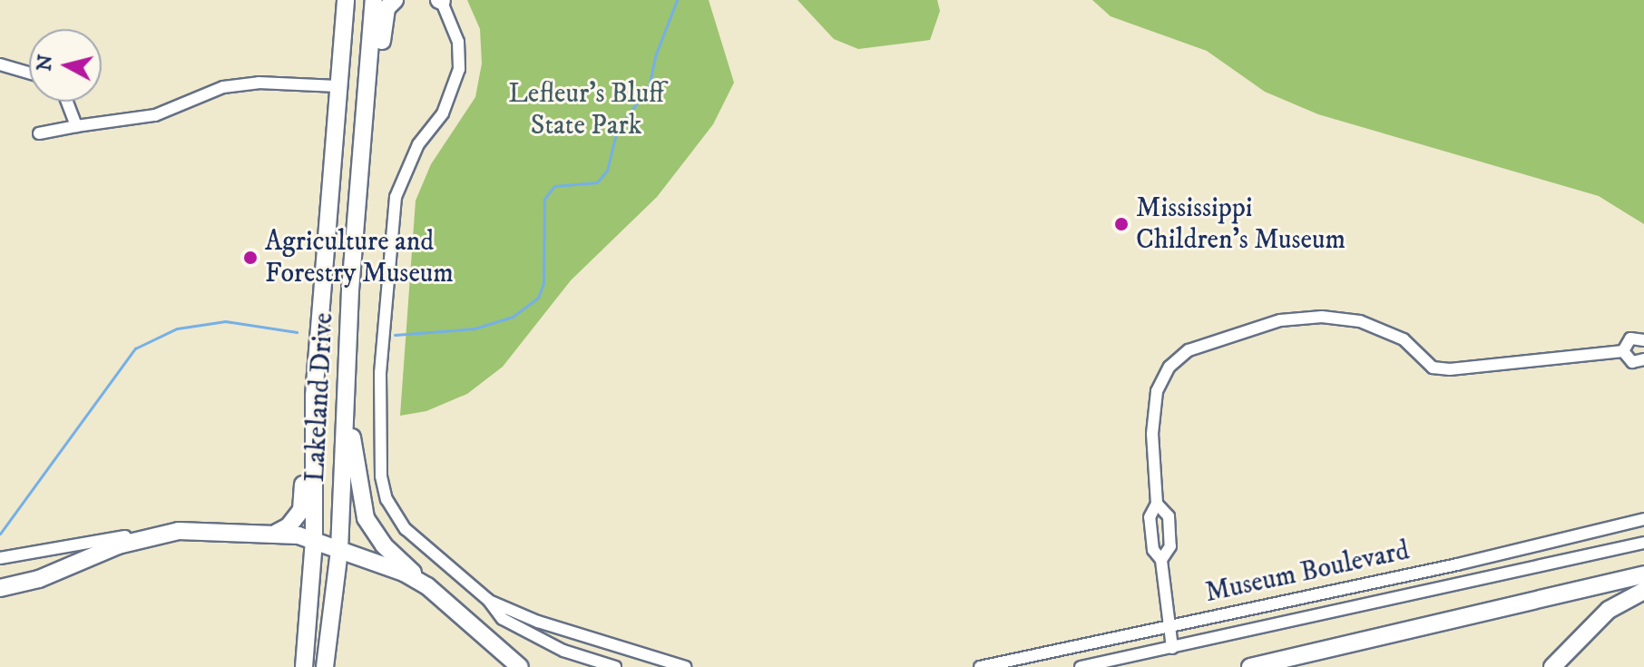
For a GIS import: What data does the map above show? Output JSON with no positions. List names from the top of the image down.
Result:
{
  "streets": {
    "highway": ["Lakeland Drive"],
    "street": ["Museum Boulevard"]
  },
  "parks": ["Lefleur's Bluff State Park"],
  "places": ["Mississippi Children's Museum", "Agriculture and Forestry Museum"],
  "north": "left"
}
